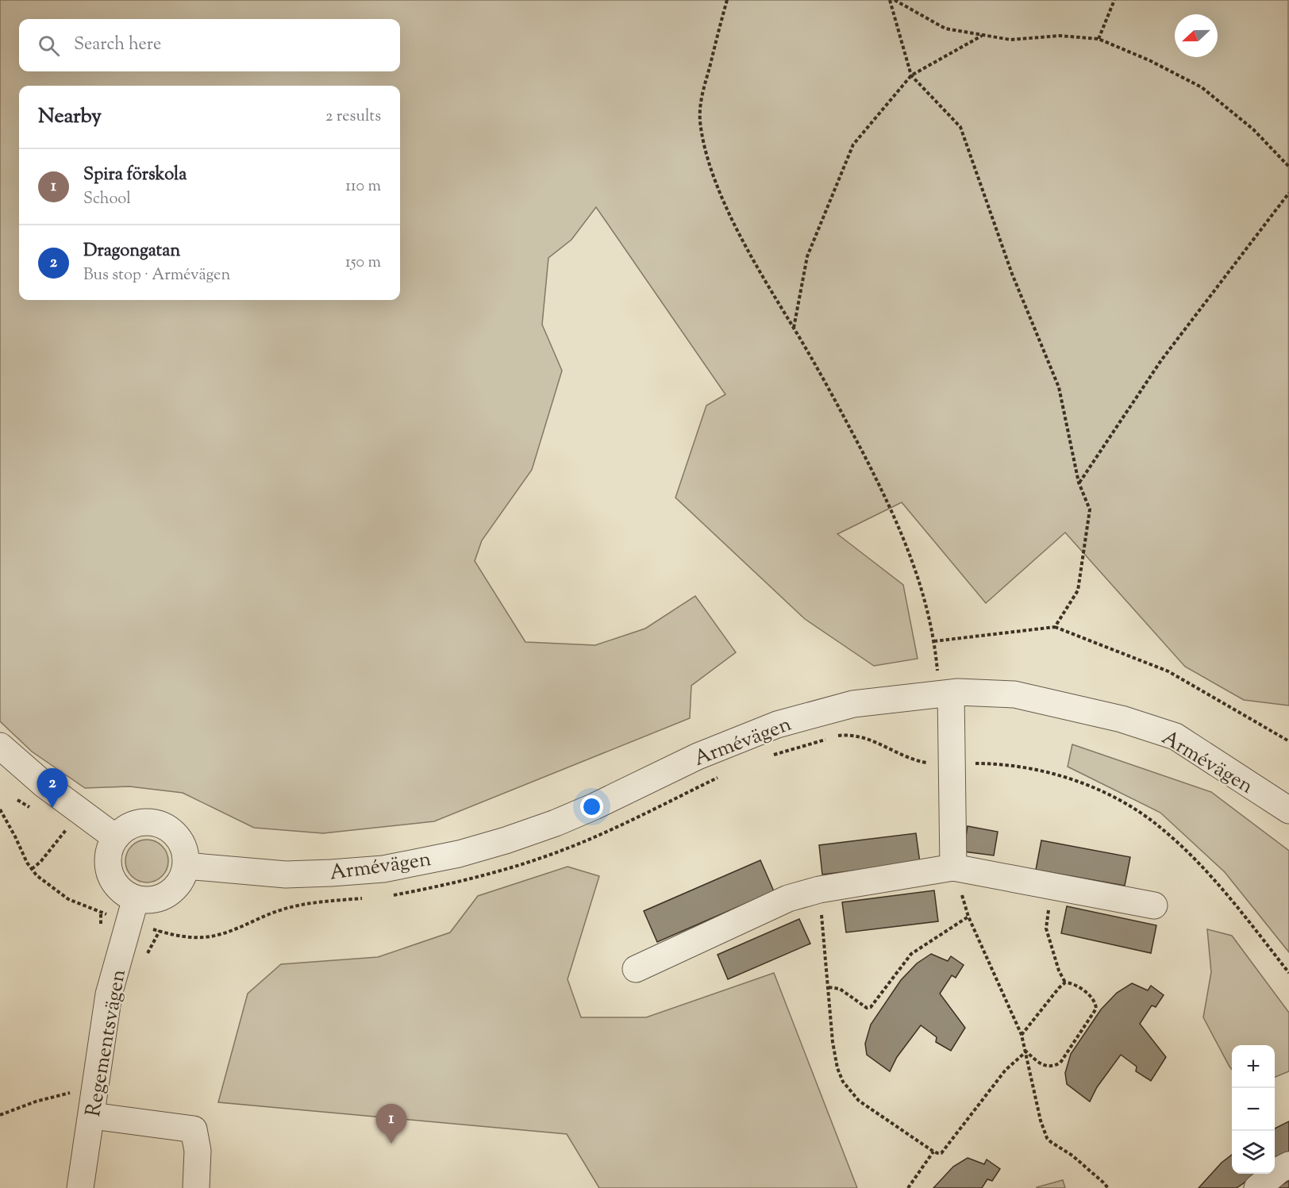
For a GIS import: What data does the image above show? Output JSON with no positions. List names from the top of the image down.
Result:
{
  "streets": {
    "street": ["Armévägen", "Regementsvägen"]
  },
  "crossings": [
    ["Armévägen", "Regementsvägen"]
  ],
  "north": "left",
  "page": {
    "search": "Search here",
    "heading": ["Nearby", "2 results"],
    "list": [
      {
        "mark": "1",
        "name": "Spira förskola",
        "note": "School",
        "value": "110 m"
      },
      {
        "mark": "2",
        "name": "Dragongatan",
        "note": "Bus stop · Armévägen",
        "value": "150 m"
      }
    ],
    "pins": ["2", "1"],
    "map_buttons": ["+", "−"]
  }
}
